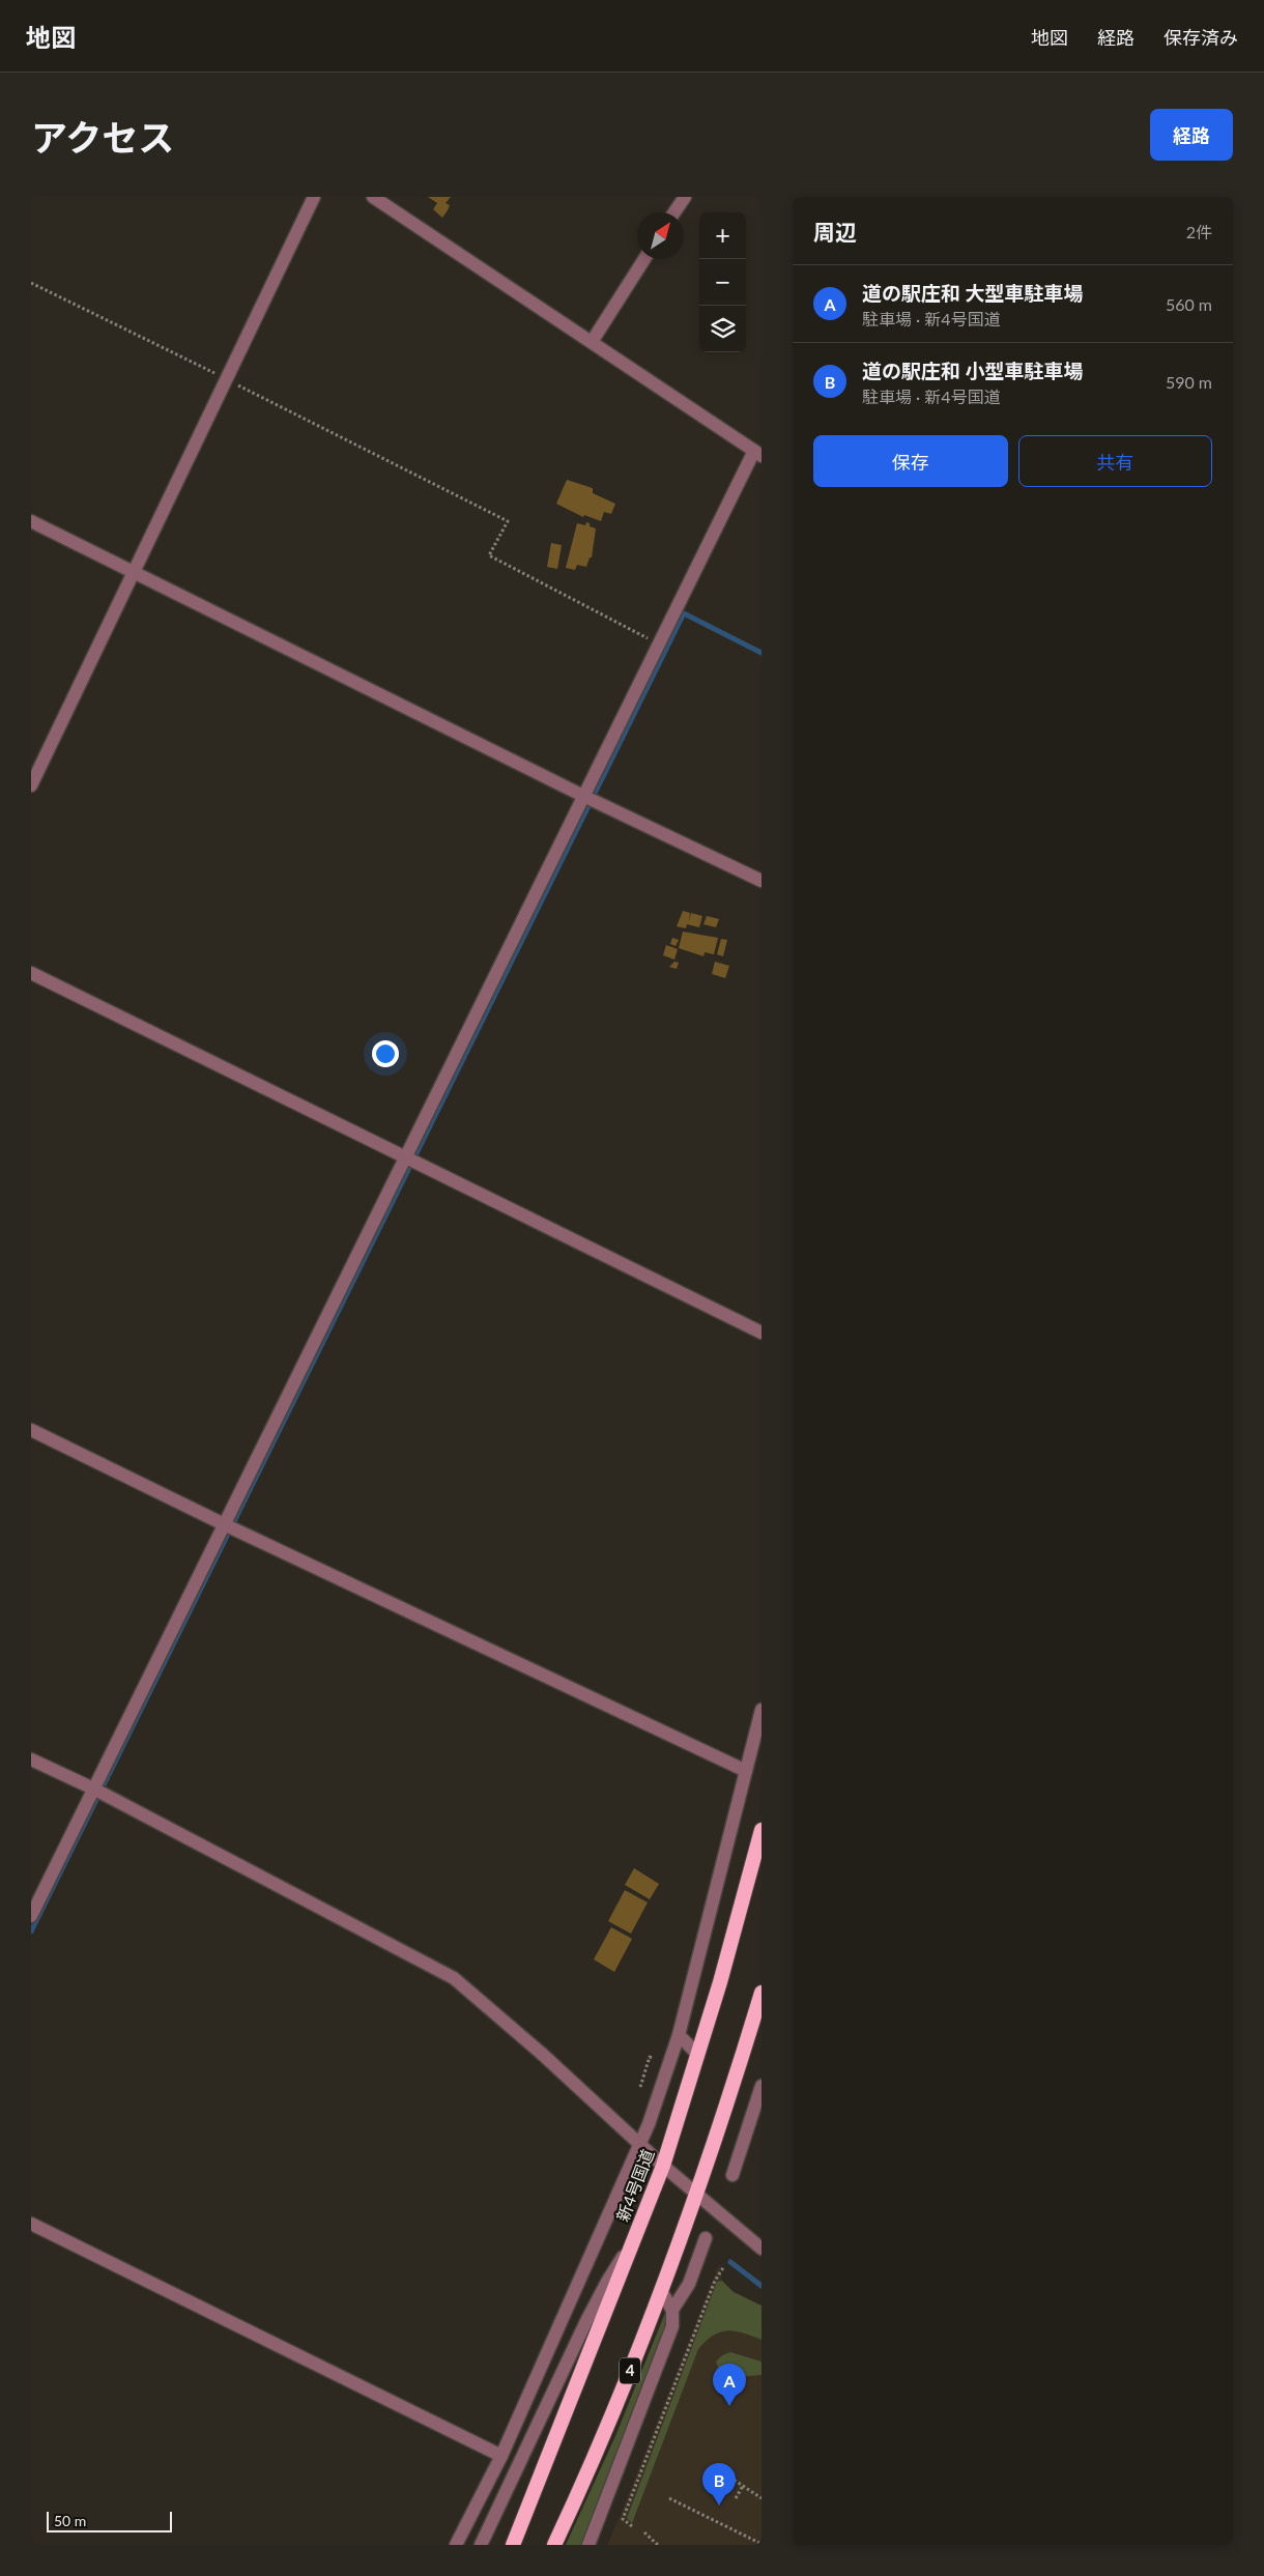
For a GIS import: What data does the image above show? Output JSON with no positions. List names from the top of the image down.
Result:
{
  "streets": {
    "highway": ["新4号国道", "4"]
  },
  "scale_bar": "50 m",
  "north": "top right",
  "page": {
    "header": "地図",
    "nav": ["地図", "経路", "保存済み"],
    "title": "アクセス",
    "buttons": [
      "経路",
      ["保存", "共有"]
    ],
    "heading": ["周辺", "2件"],
    "map_buttons": ["+", "−"],
    "list": [
      {
        "mark": "A",
        "name": "道の駅庄和 大型車駐車場",
        "note": "駐車場 · 新4号国道",
        "value": "560 m"
      },
      {
        "mark": "B",
        "name": "道の駅庄和 小型車駐車場",
        "note": "駐車場 · 新4号国道",
        "value": "590 m"
      }
    ],
    "pins": ["A", "B"],
    "scale": "50 m"
  }
}
